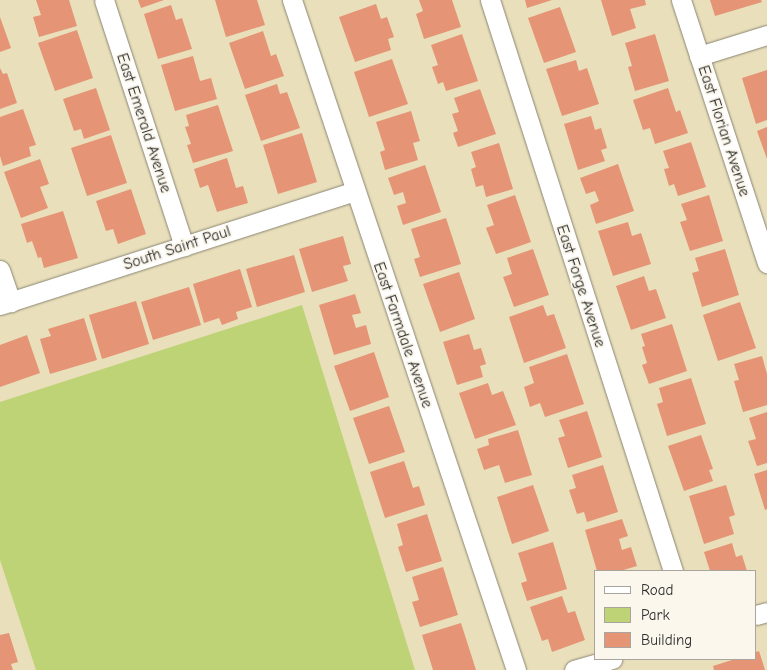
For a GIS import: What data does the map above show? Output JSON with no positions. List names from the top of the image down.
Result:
{
  "streets": {
    "street": [
      "East Emerald Avenue",
      "East Florian Avenue",
      "South Saint Paul",
      "East Forge Avenue",
      "East Farmdale Avenue"
    ]
  },
  "crossings": [
    ["East Emerald Avenue", "South Saint Paul"],
    ["South Saint Paul", "East Farmdale Avenue"]
  ],
  "legend": ["Road", "Park", "Building"]
}
